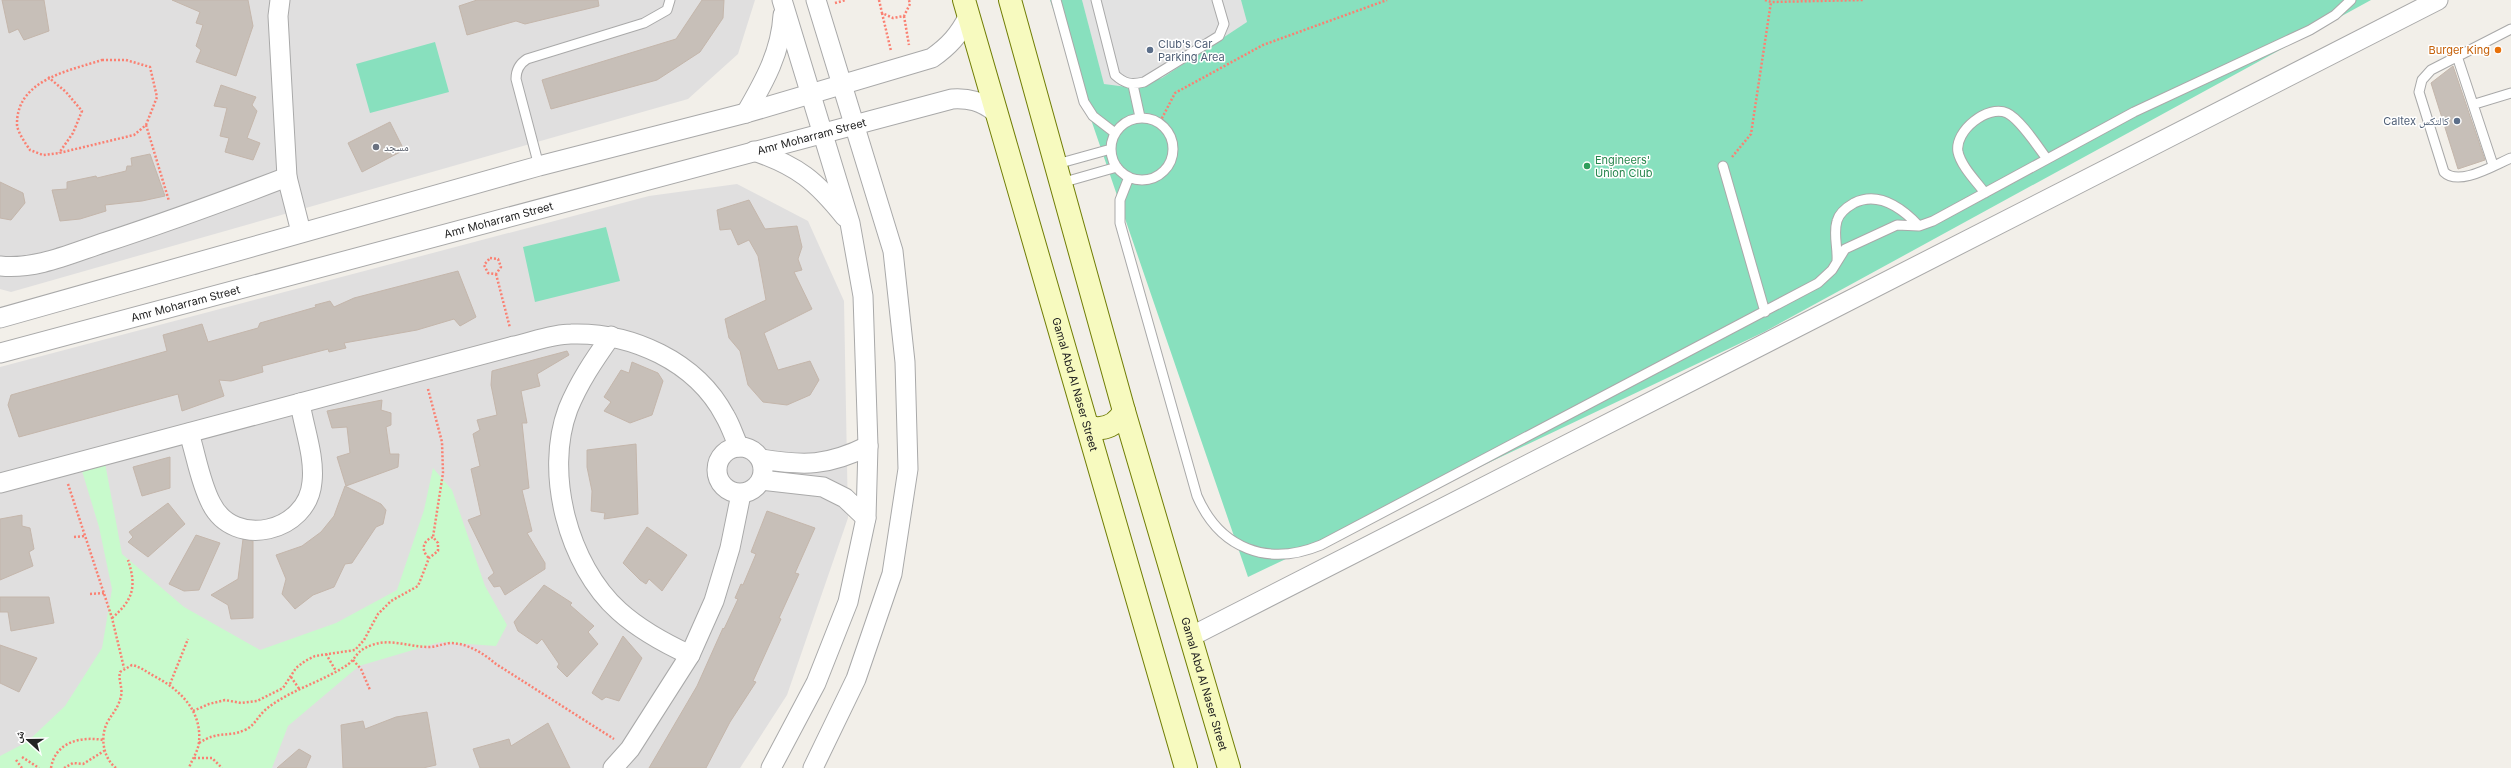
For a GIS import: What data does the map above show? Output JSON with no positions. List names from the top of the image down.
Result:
{
  "streets": {
    "main road": ["Gamal Abd Al Naser Street"],
    "street": ["Amr Moharram Street"]
  },
  "crossings": [
    ["Amr Moharram Street", "Gamal Abd Al Naser Street"]
  ],
  "places": [
    "Club's Car Parking Area",
    "Burger King",
    "Caltex كالتكس",
    "مسجد",
    "Engineers' Union Club"
  ],
  "north": "left"
}
